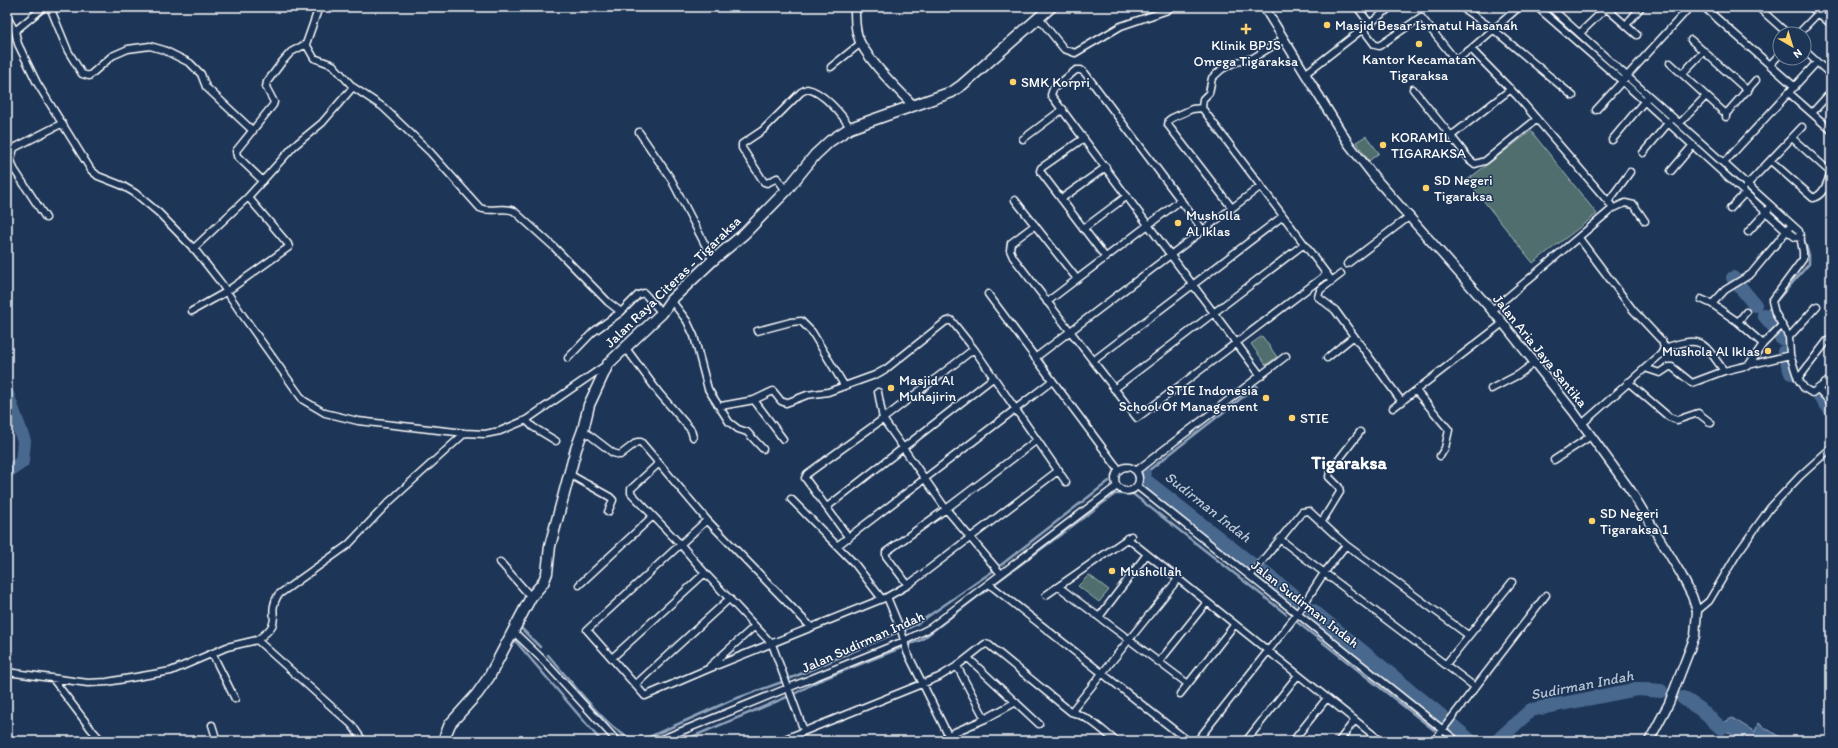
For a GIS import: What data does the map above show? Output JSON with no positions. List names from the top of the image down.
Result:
{
  "streets": {
    "main road": ["Jalan Raya Citeras - Tigaraksa"],
    "street": ["Jalan Aria Jaya Santika", "Jalan Sudirman Indah"]
  },
  "districts": ["Tigaraksa"],
  "water": ["Sudirman Indah"],
  "places": {
    "other": [
      "Masjid Besar Ismatul Hasanah",
      "Kantor Kecamatan Tigaraksa",
      "SMK Korpri",
      "KORAMIL TIGARAKSA",
      "SD Negeri Tigaraksa",
      "Musholla Al Iklas",
      "Mushola Al Iklas",
      "Masjid Al Muhajirin",
      "STIE Indonesia School Of Management",
      "STIE",
      "SD Negeri Tigaraksa 1",
      "Mushollah"
    ],
    "health": ["Klinik BPJS Omega Tigaraksa"]
  },
  "north": "bottom right"
}
